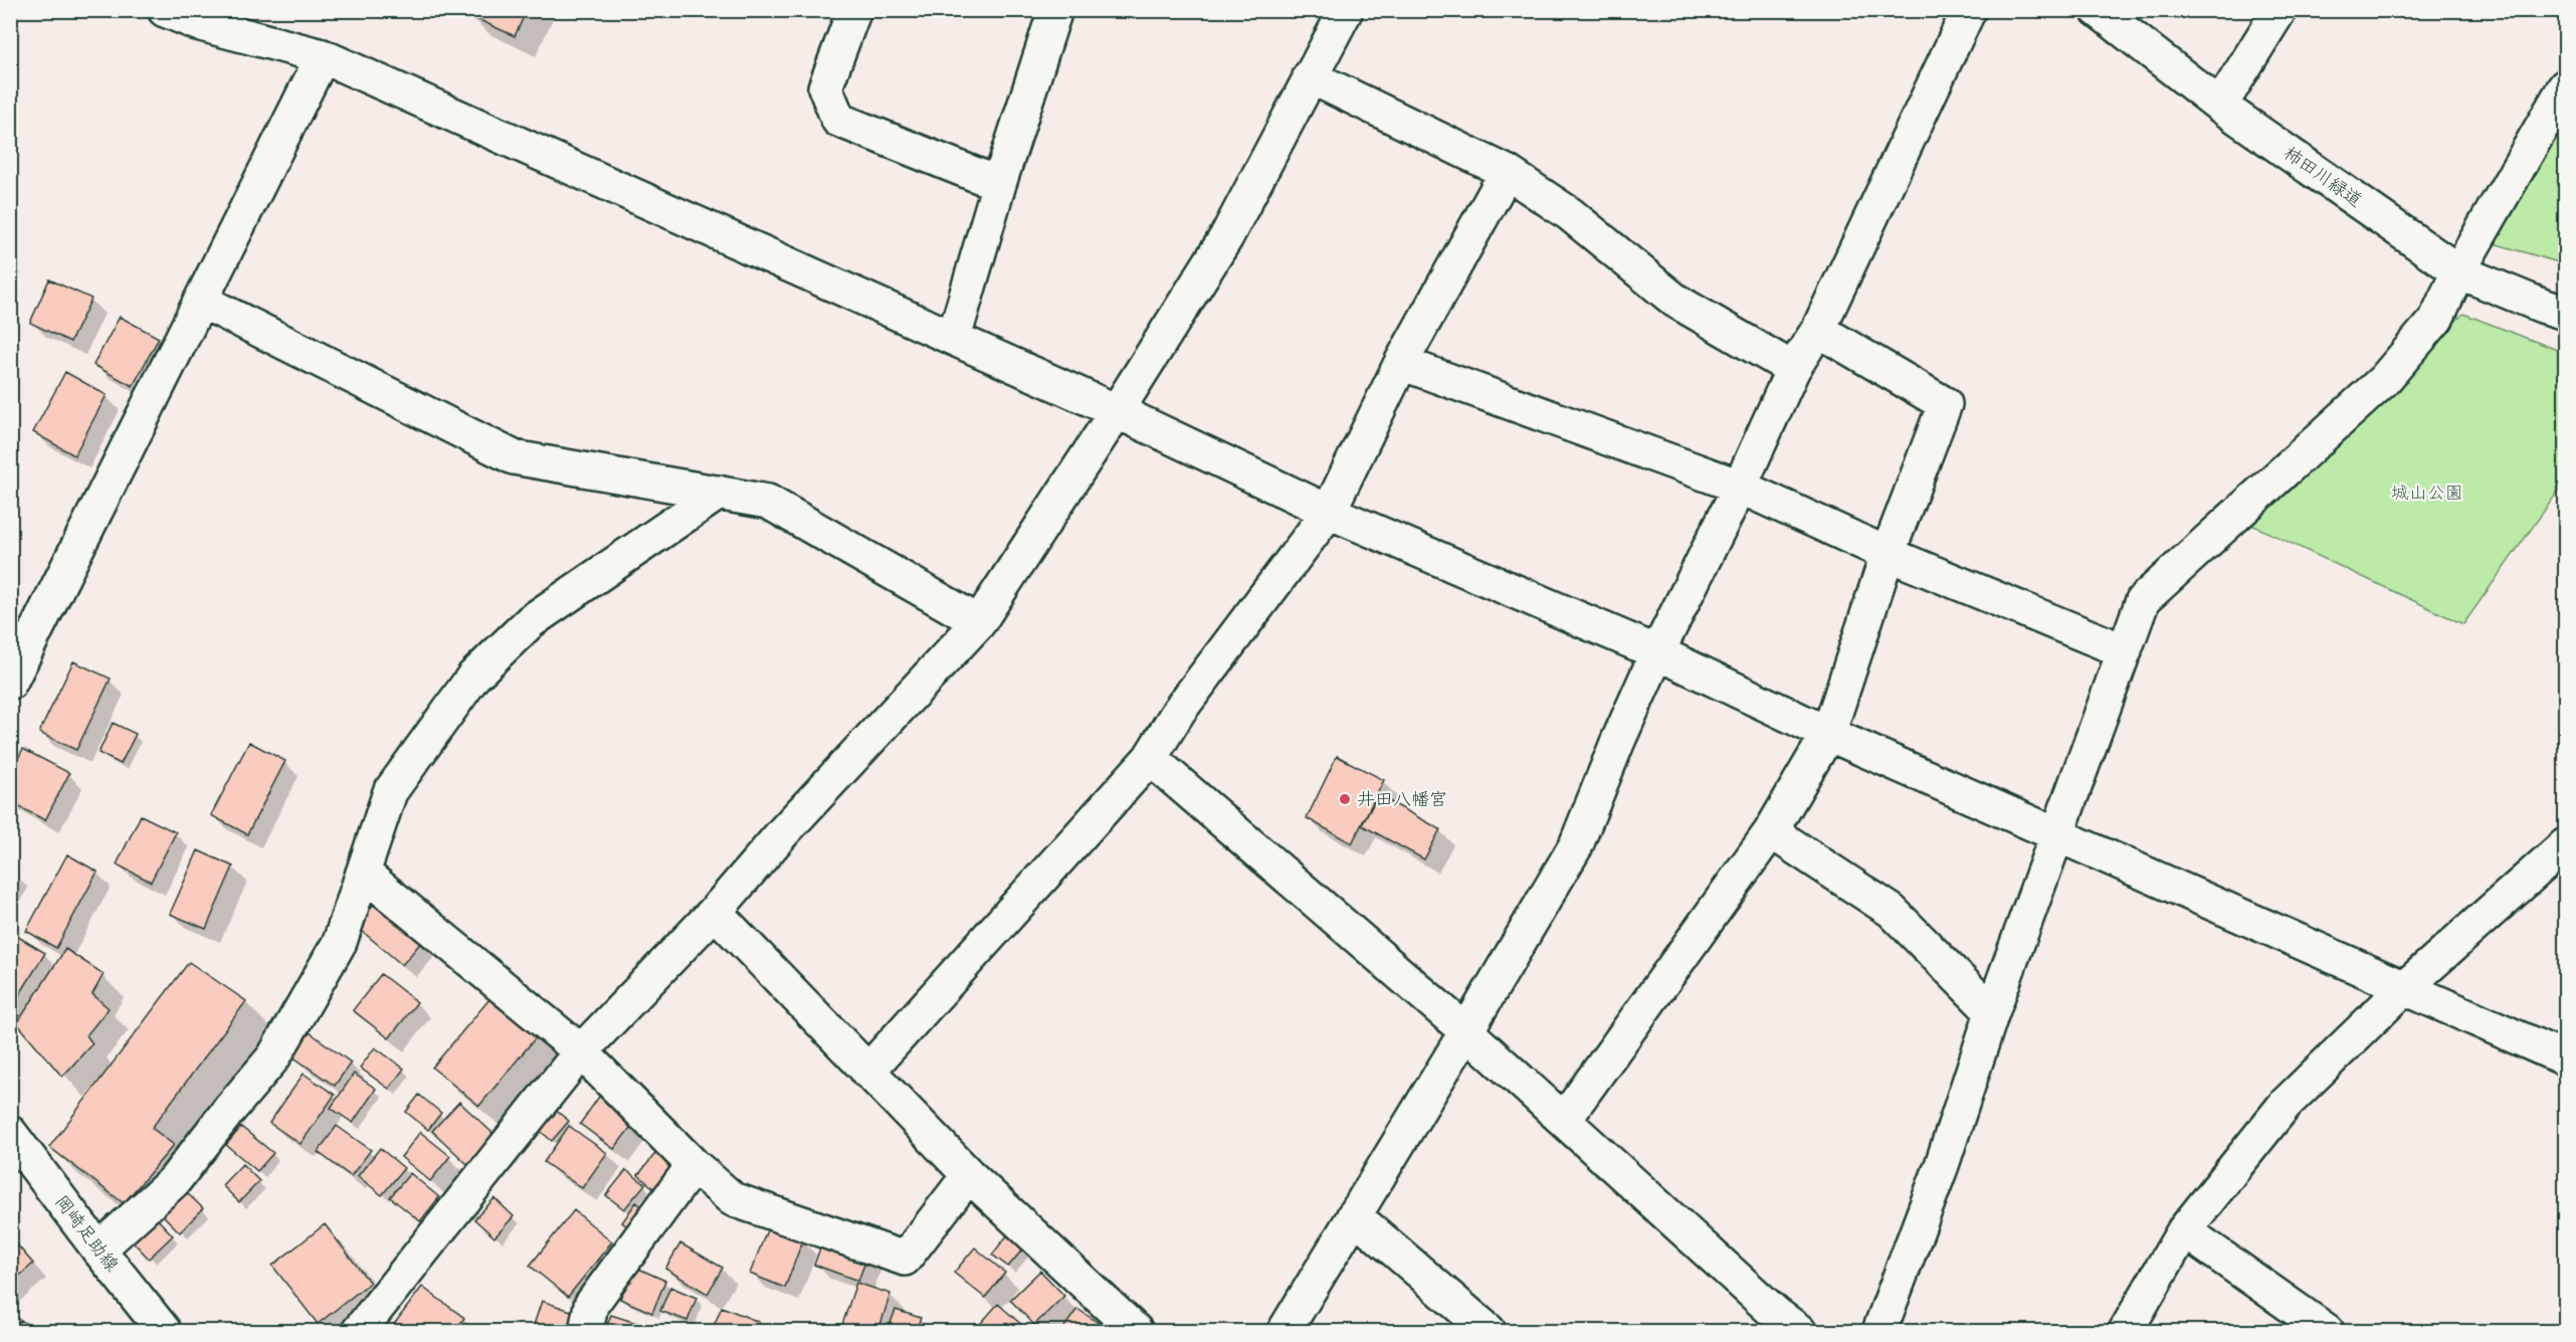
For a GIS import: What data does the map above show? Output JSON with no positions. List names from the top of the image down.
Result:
{
  "streets": {
    "street": ["柿田川緑道", "岡崎足助線"]
  },
  "parks": ["城山公園"],
  "places": ["井田八幡宮"]
}
